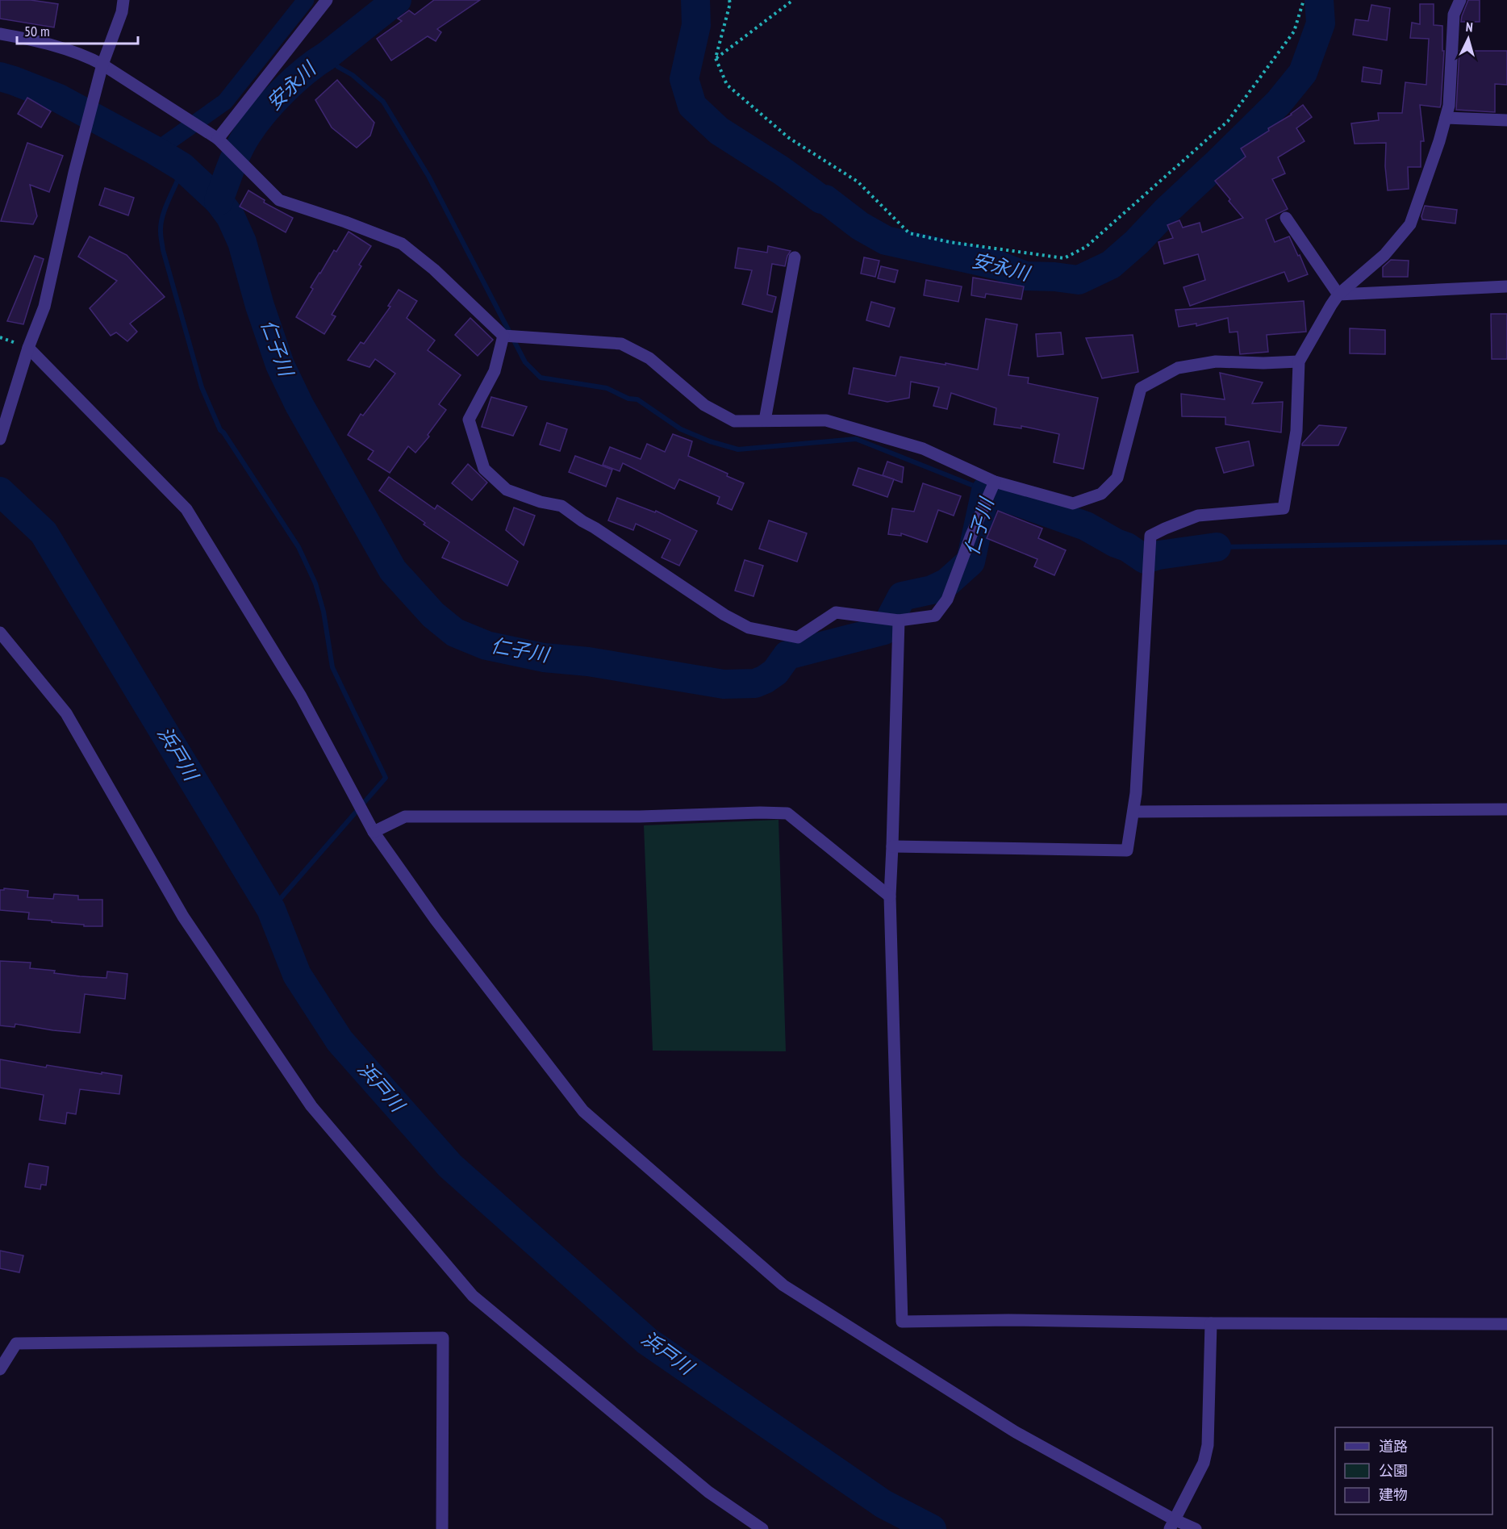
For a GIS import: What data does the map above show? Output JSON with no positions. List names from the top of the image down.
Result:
{
  "water": ["安永川", "仁子川", "浜戸川"],
  "legend": ["道路", "公園", "建物"],
  "scale_bar": "50 m",
  "north": "top"
}
